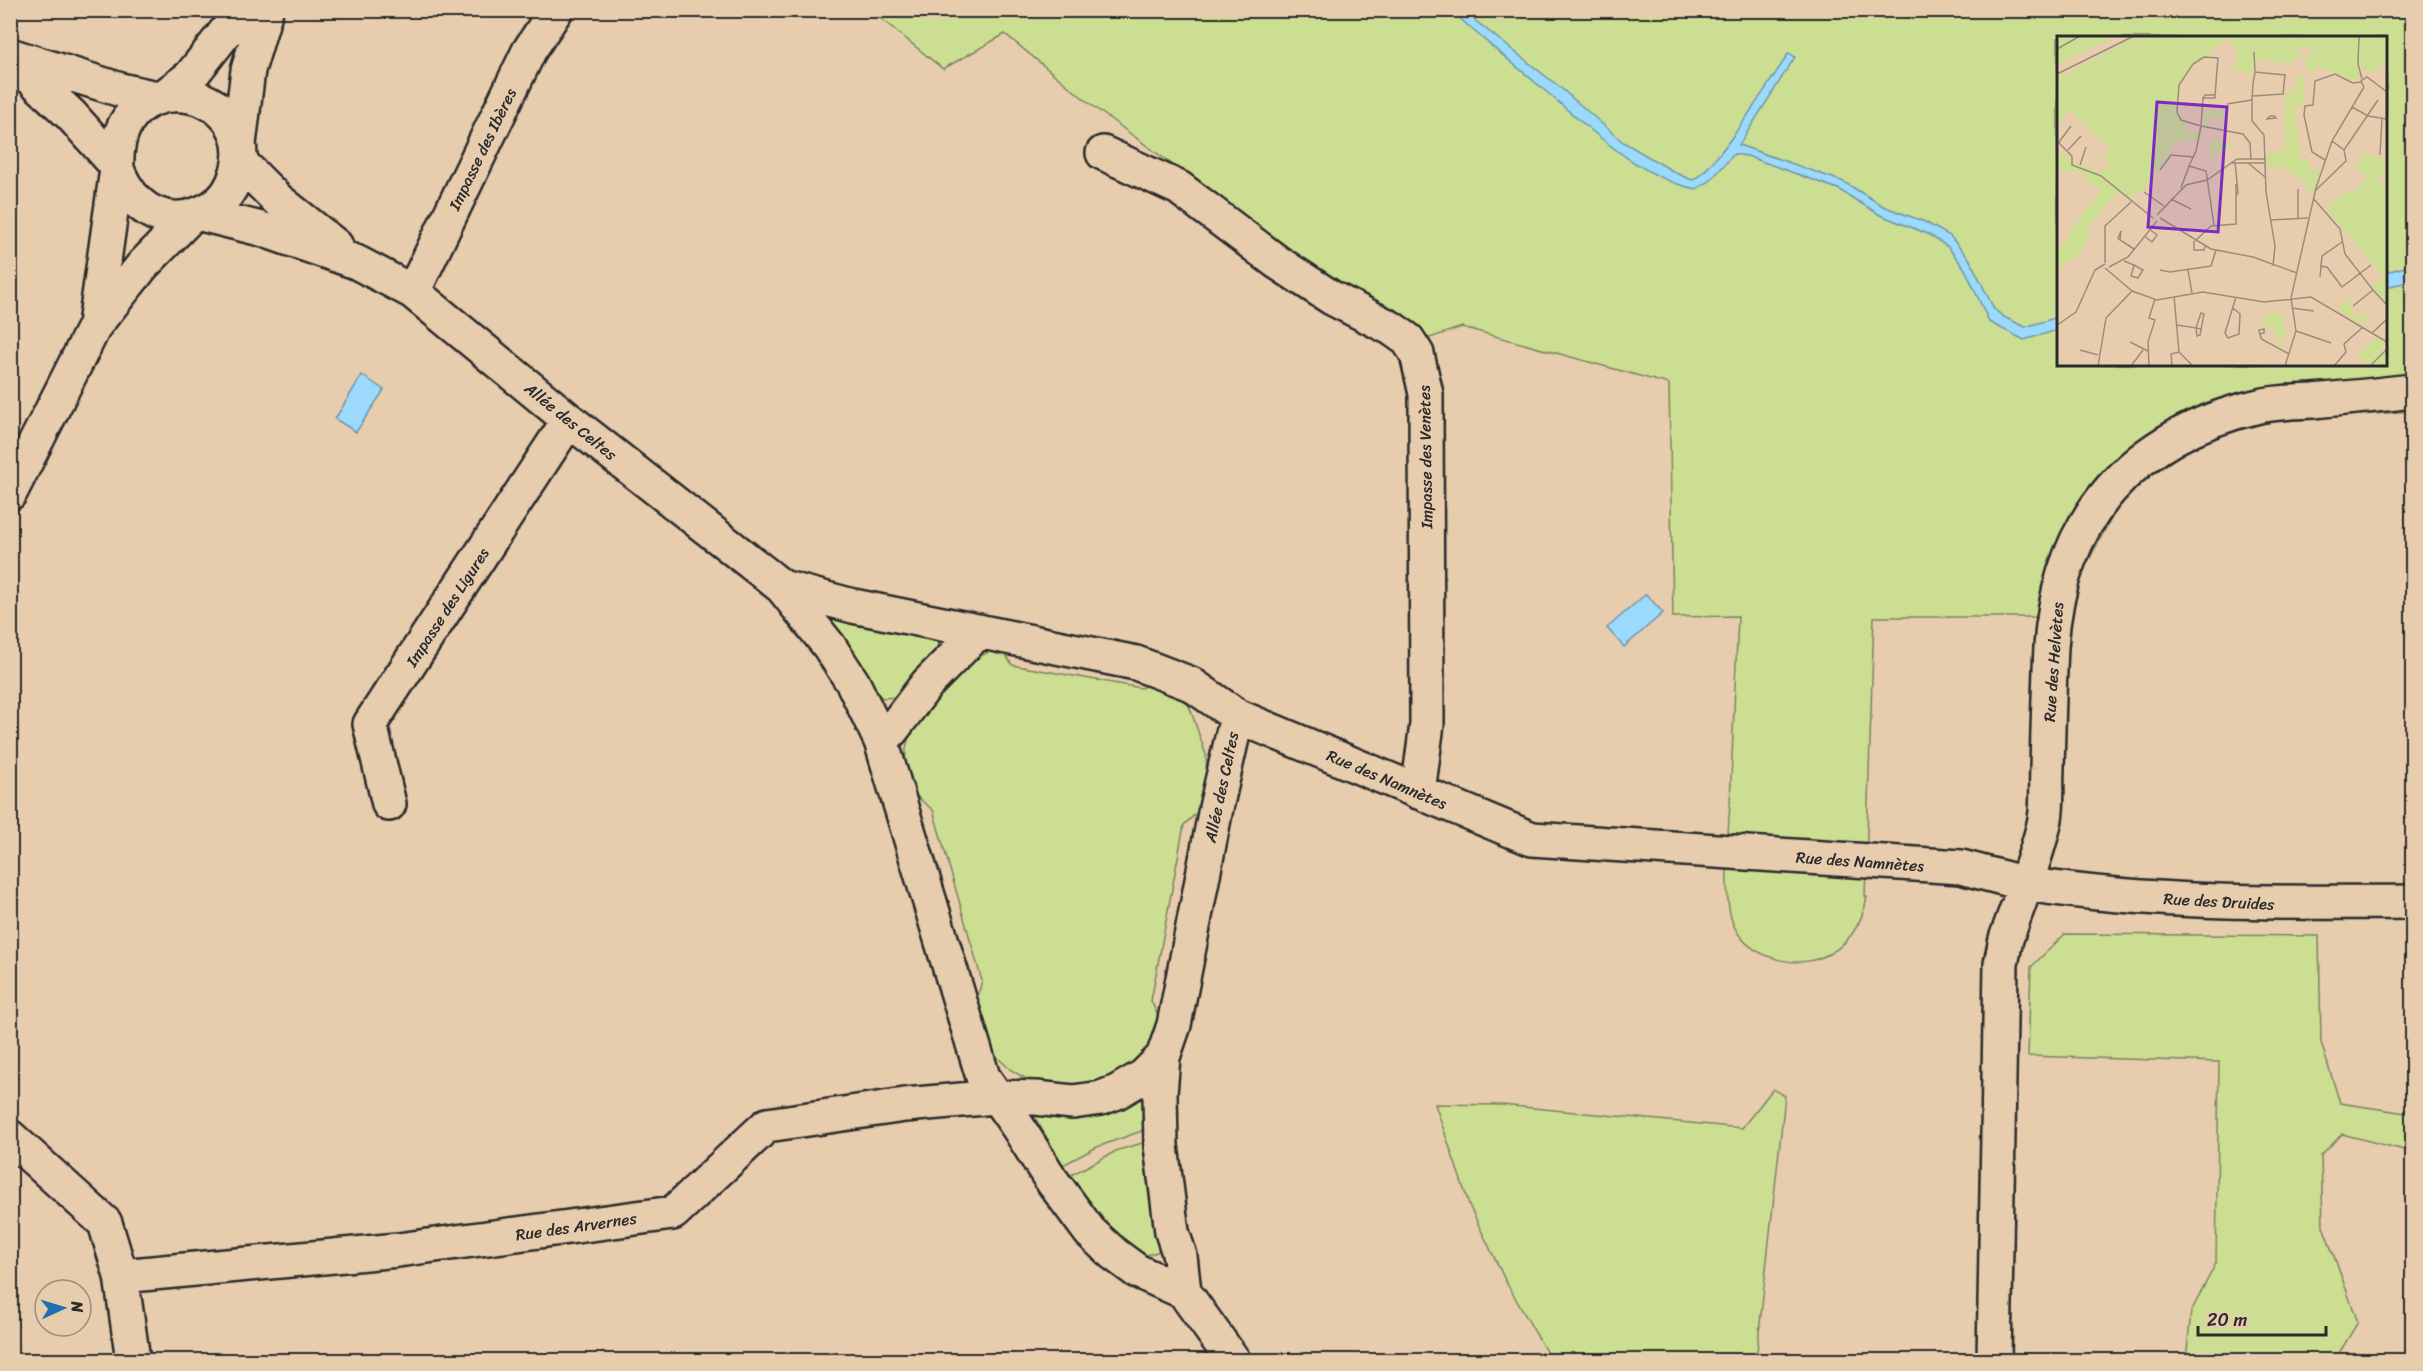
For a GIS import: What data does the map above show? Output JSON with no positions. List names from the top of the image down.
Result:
{
  "streets": {
    "street": [
      "Impasse des Ibères",
      "Allée des Celtes",
      "Impasse des Venètes",
      "Impasse des Ligures",
      "Rue des Helvètes",
      "Rue des Namnètes",
      "Rue des Druides",
      "Rue des Arvernes"
    ]
  },
  "crossings": [
    ["Impasse des Ibères", "Allée des Celtes"],
    ["Allée des Celtes", "Impasse des Ligures"],
    ["Allée des Celtes", "Rue des Namnètes"],
    ["Allée des Celtes", "Rue des Arvernes"],
    ["Impasse des Venètes", "Rue des Namnètes"],
    ["Rue des Helvètes", "Rue des Namnètes"],
    ["Rue des Helvètes", "Rue des Druides"],
    ["Rue des Namnètes", "Rue des Druides"]
  ],
  "scale_bar": "20 m",
  "north": "right"
}
